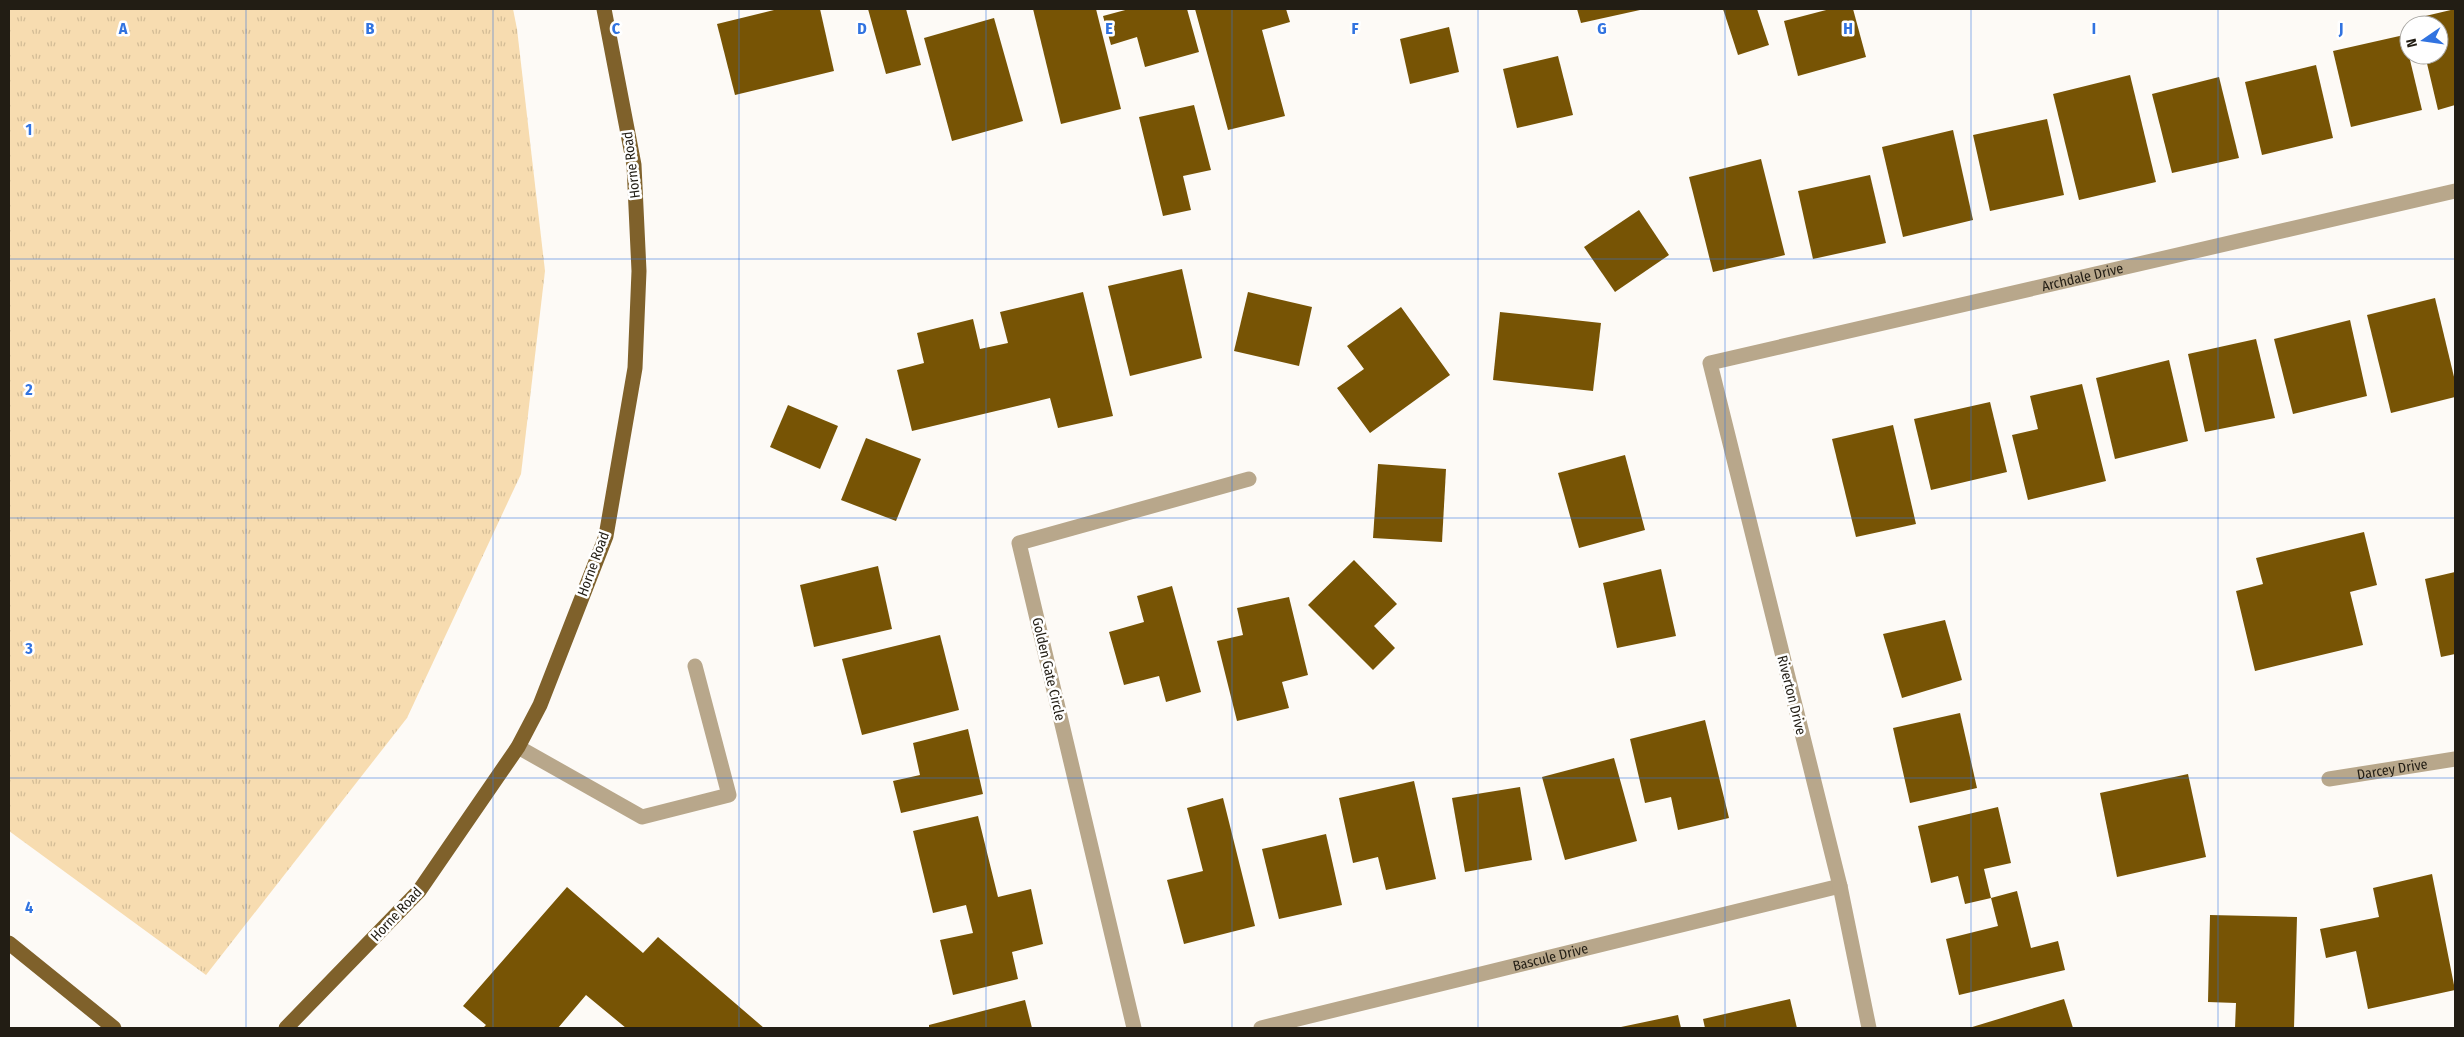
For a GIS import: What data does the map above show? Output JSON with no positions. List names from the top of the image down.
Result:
{
  "streets": {
    "main road": ["Horne Road"],
    "street": [
      "Archdale Drive",
      "Golden Gate Circle",
      "Riverton Drive",
      "Darcey Drive",
      "Bascule Drive"
    ]
  },
  "crossings": [
    ["Archdale Drive", "Riverton Drive"],
    ["Riverton Drive", "Bascule Drive"]
  ],
  "north": "left",
  "grid": {
    "columns": [
      "A",
      "B",
      "C",
      "D",
      "E",
      "F",
      "G",
      "H",
      "I",
      "J"
    ],
    "rows": [
      "1",
      "2",
      "3",
      "4"
    ]
  }
}
